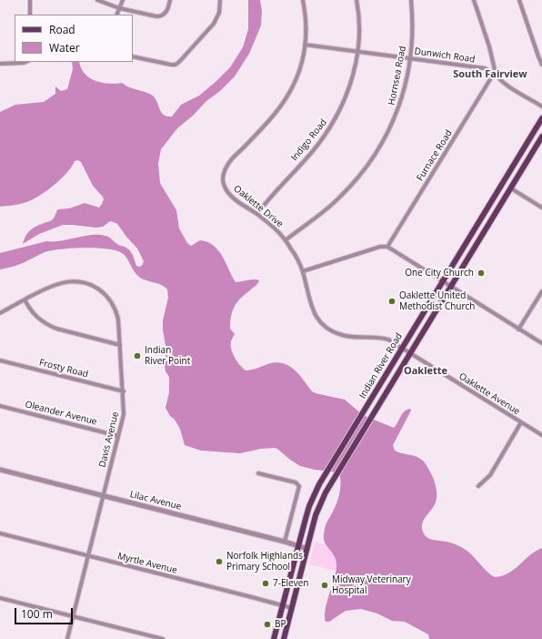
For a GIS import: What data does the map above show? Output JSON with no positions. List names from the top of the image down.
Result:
{
  "streets": {
    "main road": ["Indian River Road"],
    "street": [
      "Dunwich Road",
      "Hornsea Road",
      "Indigo Road",
      "Furnace Road",
      "Oaklette Drive",
      "Frosty Road",
      "Oaklette Avenue",
      "Oleander Avenue",
      "Davis Avenue",
      "Lilac Avenue",
      "Myrtle Avenue"
    ]
  },
  "crossings": [
    ["Dunwich Road", "Hornsea Road"],
    ["Dunwich Road", "Indigo Road"],
    ["Dunwich Road", "Furnace Road"],
    ["Dunwich Road", "Oaklette Drive"],
    ["Hornsea Road", "Oaklette Drive"],
    ["Indigo Road", "Oaklette Drive"],
    ["Oaklette Drive", "Indian River Road"],
    ["Oaklette Drive", "Oaklette Avenue"],
    ["Indian River Road", "Oaklette Avenue"],
    ["Indian River Road", "Lilac Avenue"],
    ["Indian River Road", "Myrtle Avenue"],
    ["Frosty Road", "Davis Avenue"],
    ["Oleander Avenue", "Davis Avenue"],
    ["Davis Avenue", "Lilac Avenue"],
    ["Davis Avenue", "Myrtle Avenue"]
  ],
  "districts": ["South Fairview", "Oaklette"],
  "places": [
    "One City Church",
    "Oaklette United Methodist Church",
    "Indian River Point",
    "Norfolk Highlands Primary School",
    "7-Eleven",
    "Midway Veterinary Hospital",
    "BP"
  ],
  "legend": ["Road", "Water"],
  "scale_bar": "100 m"
}
